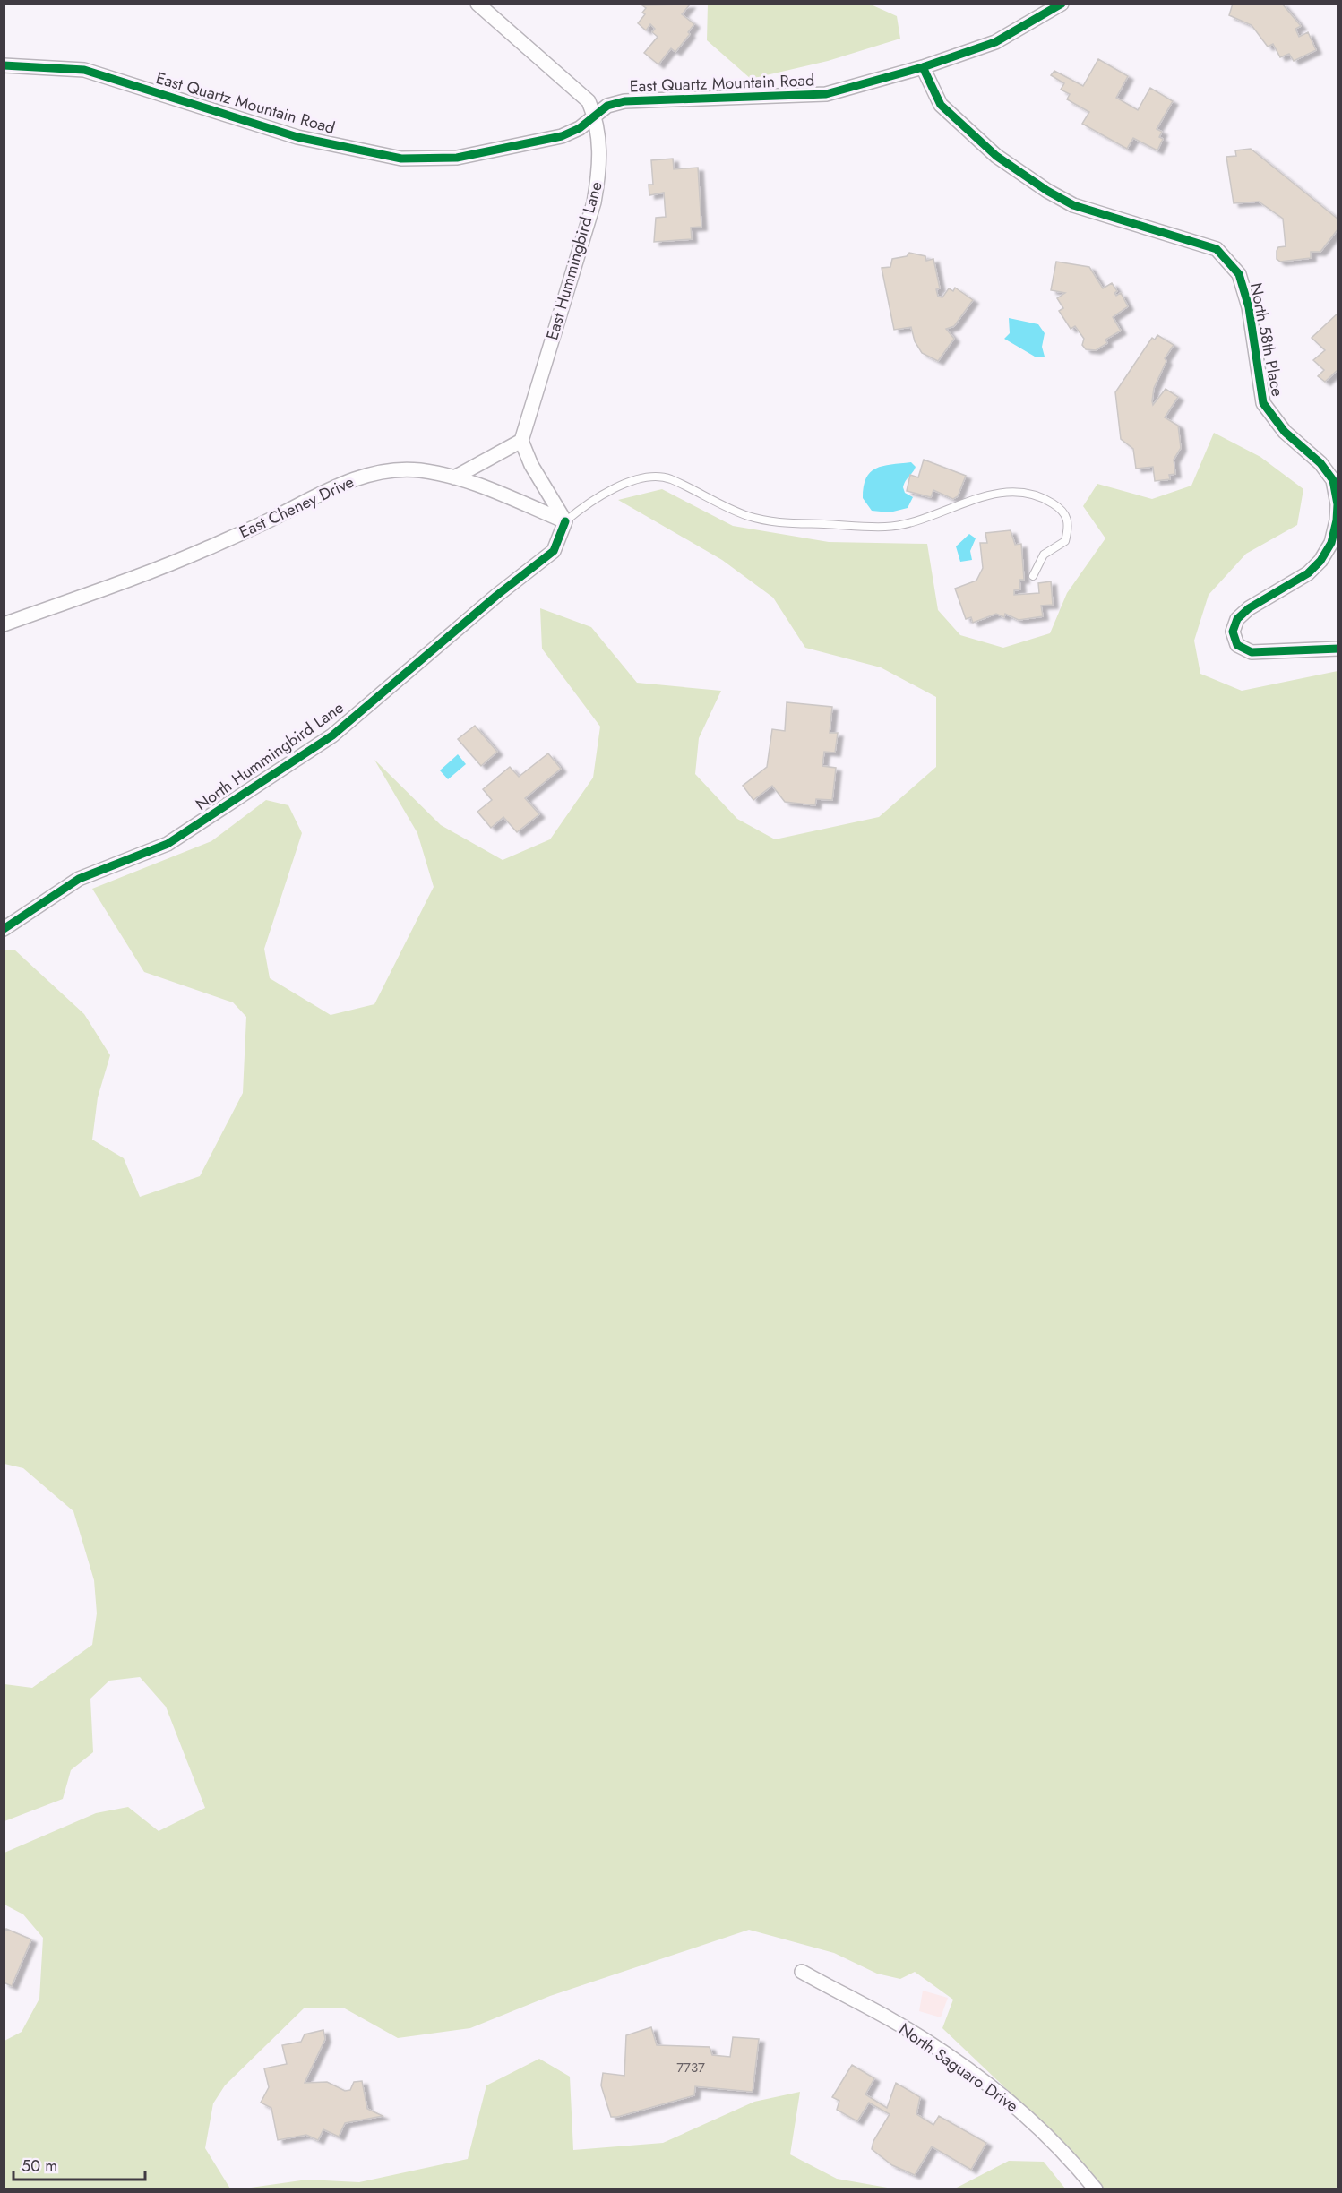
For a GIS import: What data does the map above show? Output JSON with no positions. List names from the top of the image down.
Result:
{
  "streets": {
    "street": [
      "East Quartz Mountain Road",
      "East Hummingbird Lane",
      "North 58th Place",
      "East Cheney Drive",
      "North Hummingbird Lane",
      "North Saguaro Drive"
    ]
  },
  "crossings": [
    ["East Quartz Mountain Road", "East Hummingbird Lane"],
    ["East Quartz Mountain Road", "North 58th Place"],
    ["East Cheney Drive", "North Hummingbird Lane"]
  ],
  "house_numbers": ["7737"],
  "scale_bar": "50 m"
}
